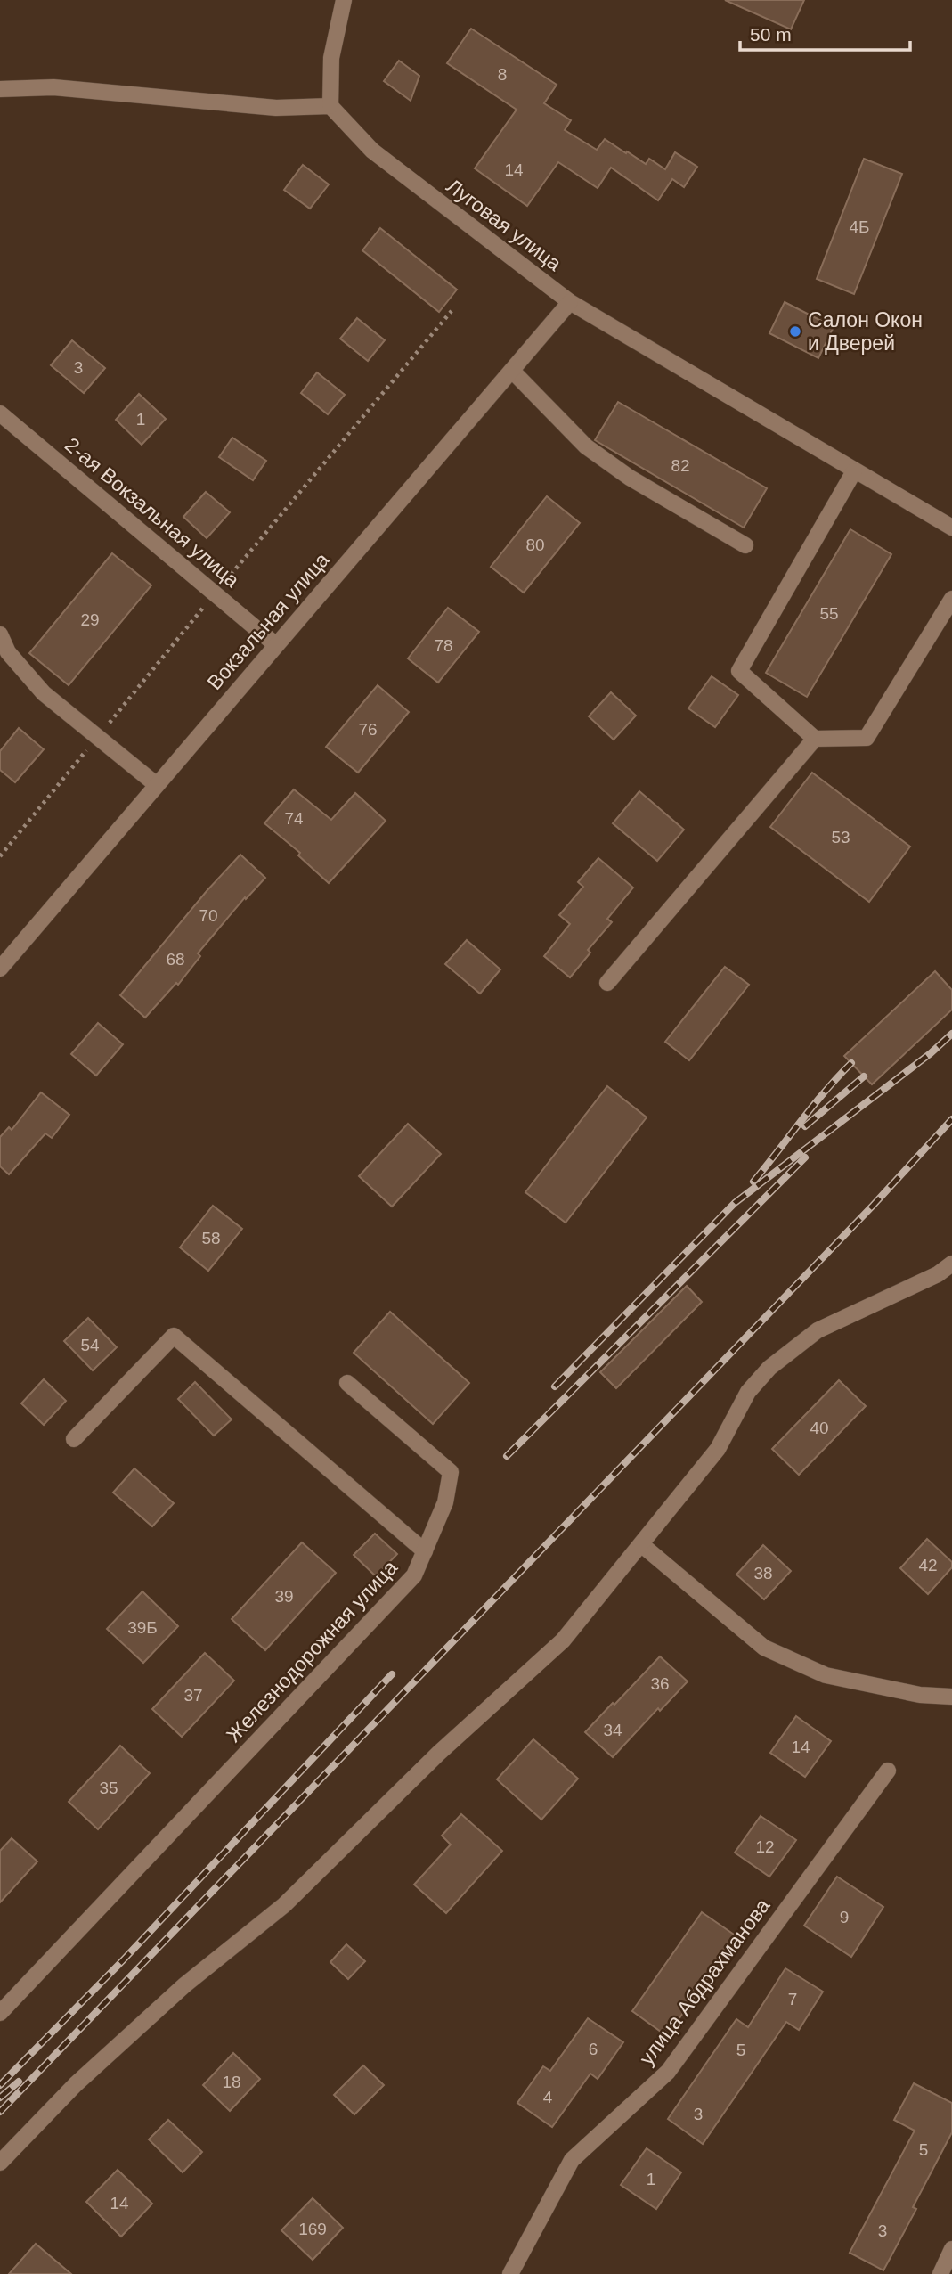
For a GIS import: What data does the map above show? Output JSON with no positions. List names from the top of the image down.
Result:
{
  "streets": {
    "street": [
      "Луговая улица",
      "2-ая Вокзальная улица",
      "Вокзальная улица",
      "Железнодорожная улица",
      "улица Абдрахманова"
    ]
  },
  "crossings": [
    ["Луговая улица", "Вокзальная улица"],
    ["2-ая Вокзальная улица", "Вокзальная улица"]
  ],
  "places": ["Салон Окон и Дверей"],
  "house_numbers": [
    "8",
    "14",
    "4Б",
    "3",
    "1",
    "82",
    "80",
    "55",
    "29",
    "78",
    "76",
    "74",
    "53",
    "70",
    "68",
    "58",
    "54",
    "40",
    "42",
    "38",
    "39",
    "39Б",
    "36",
    "37",
    "34",
    "14",
    "35",
    "12",
    "9",
    "7",
    "6",
    "5",
    "18",
    "4",
    "3",
    "5",
    "1",
    "14",
    "169",
    "3"
  ],
  "scale_bar": "50 m"
}
